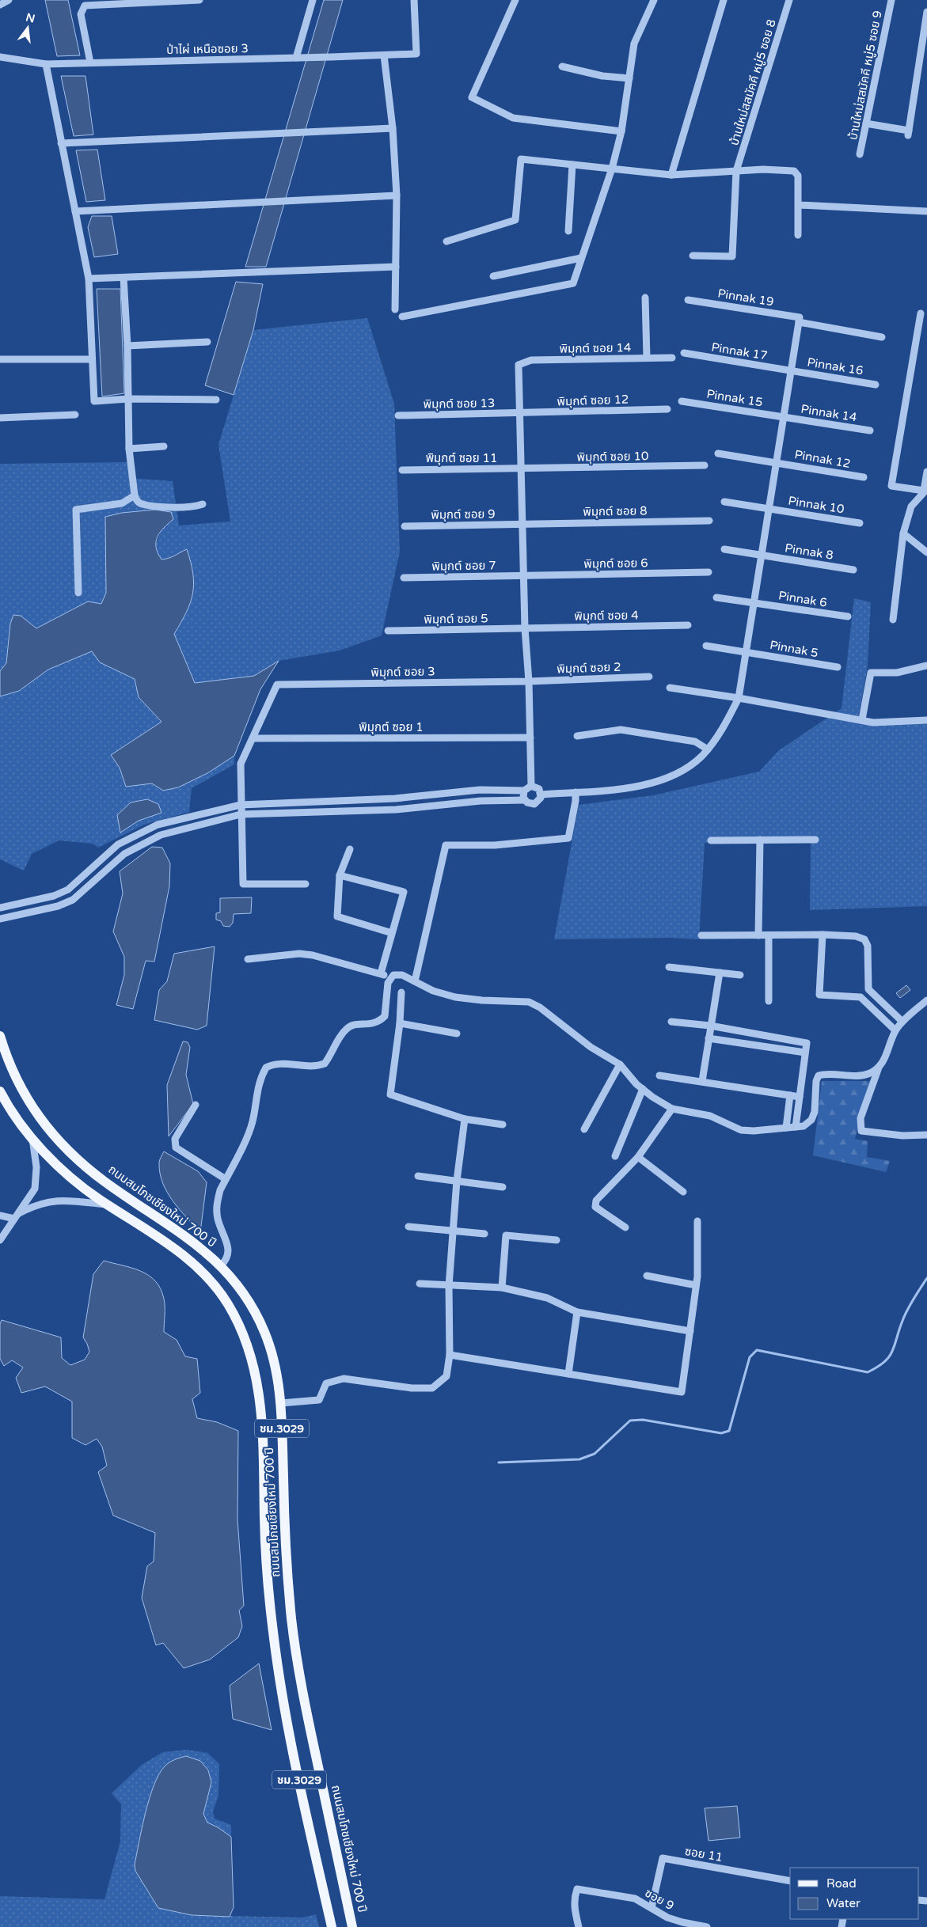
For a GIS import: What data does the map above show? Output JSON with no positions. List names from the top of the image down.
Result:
{
  "streets": {
    "main road": ["ถนนสมโภชเชียงใหม่ 700 ปี", "ชม.3029"],
    "street": [
      "ป่าไผ่ เหนือซอย 3",
      "บ้านใหม่สสมัคคี หมู่5 ซอย 9",
      "บ้านใหม่สสมัคคี หมู่5 ซอย 8",
      "Pinnak 19",
      "พิมุกต์ ซอย 14",
      "Pinnak 17",
      "Pinnak 16",
      "Pinnak 15",
      "พิมุกต์ ซอย 12",
      "พิมุกต์ ซอย 13",
      "Pinnak 14",
      "พิมุกต์ ซอย 10",
      "พิมุกต์ ซอย 11",
      "Pinnak 12",
      "Pinnak 10",
      "พิมุกต์ ซอย 8",
      "พิมุกต์ ซอย 9",
      "Pinnak 8",
      "พิมุกต์ ซอย 6",
      "พิมุกต์ ซอย 7",
      "Pinnak 6",
      "พิมุกต์ ซอย 4",
      "พิมุกต์ ซอย 5",
      "Pinnak 5",
      "พิมุกต์ ซอย 2",
      "พิมุกต์ ซอย 3",
      "พิมุกต์ ซอย 1",
      "ซอย 11",
      "ซอย 9"
    ]
  },
  "crossings": [
    ["พิมุกต์ ซอย 14", "พิมุกต์ ซอย 12"],
    ["พิมุกต์ ซอย 14", "พิมุกต์ ซอย 13"],
    ["Pinnak 17", "Pinnak 16"],
    ["Pinnak 15", "Pinnak 14"],
    ["พิมุกต์ ซอย 12", "พิมุกต์ ซอย 13"],
    ["พิมุกต์ ซอย 10", "พิมุกต์ ซอย 11"],
    ["พิมุกต์ ซอย 8", "พิมุกต์ ซอย 9"],
    ["พิมุกต์ ซอย 6", "พิมุกต์ ซอย 7"],
    ["พิมุกต์ ซอย 4", "พิมุกต์ ซอย 5"],
    ["พิมุกต์ ซอย 2", "พิมุกต์ ซอย 3"],
    ["พิมุกต์ ซอย 3", "พิมุกต์ ซอย 1"],
    ["ซอย 11", "ซอย 9"]
  ],
  "legend": ["Road", "Water"],
  "north": "top"
}
